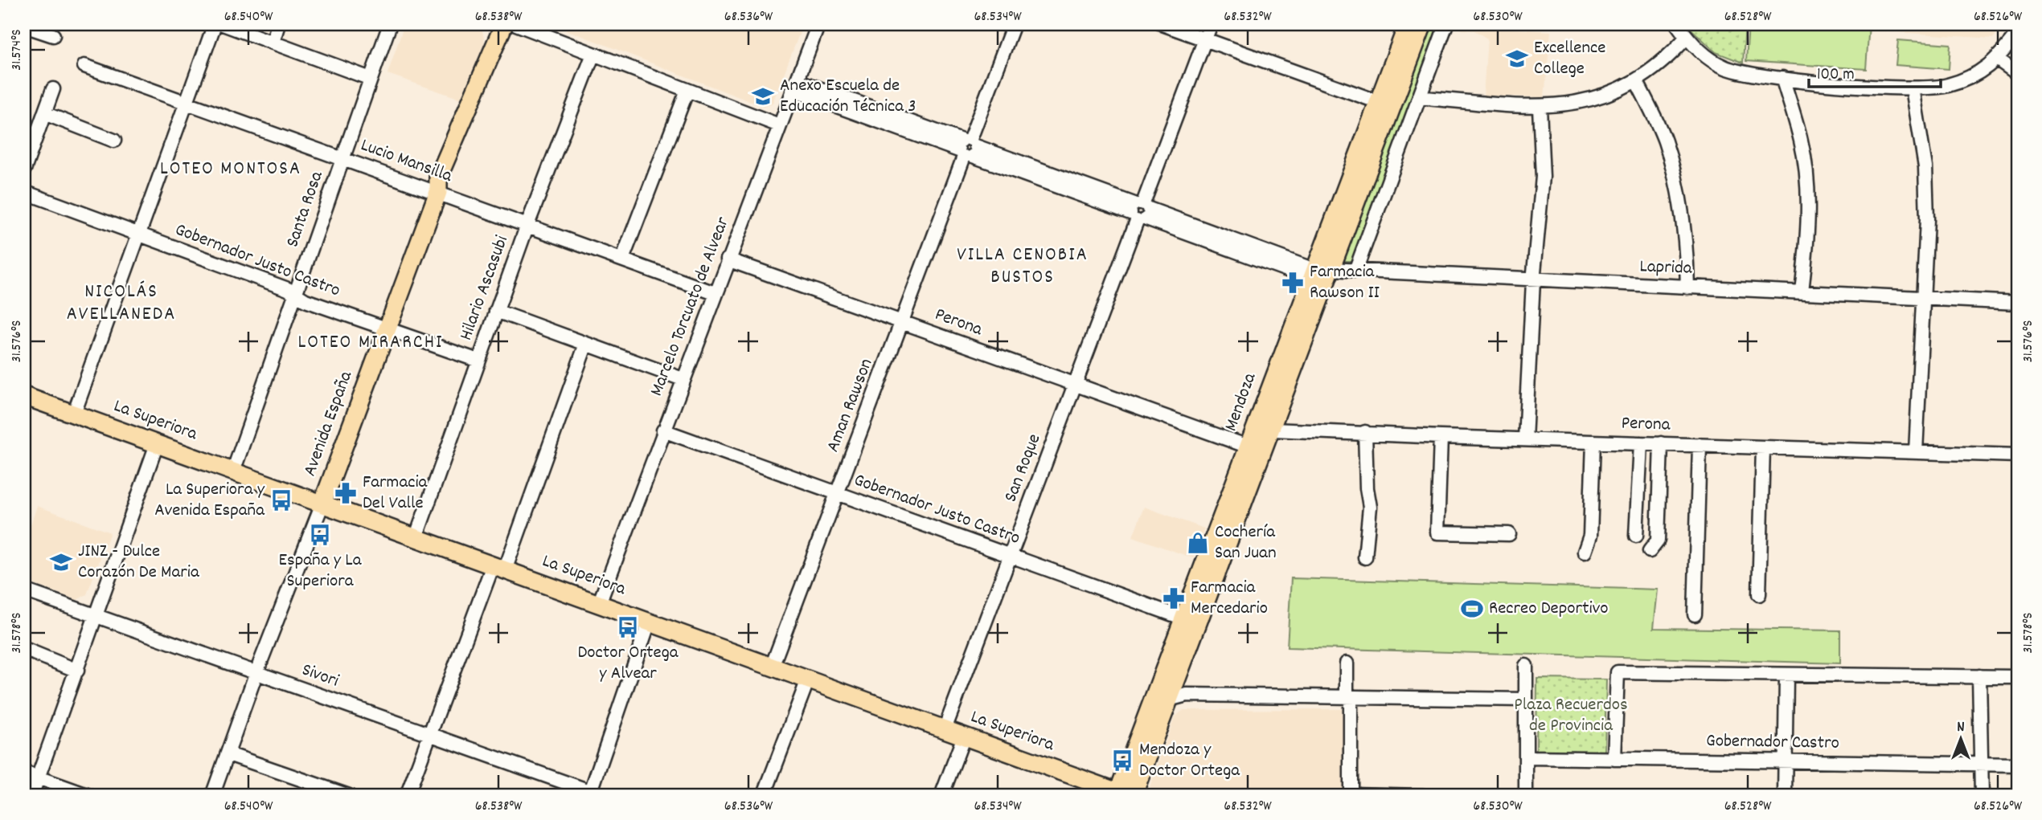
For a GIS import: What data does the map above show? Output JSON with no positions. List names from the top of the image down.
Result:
{
  "streets": {
    "main road": ["Mendoza", "La Superiora", "Avenida España"],
    "street": [
      "Lucio Mansilla",
      "Santa Rosa",
      "Gobernador Justo Castro",
      "Laprida",
      "Hilario Ascasubi",
      "Marcelo Torcuato de Alvear",
      "Perona",
      "Aman Rawson",
      "San Roque",
      "Sivori",
      "Gobernador Castro"
    ]
  },
  "crossings": [
    ["Lucio Mansilla", "Santa Rosa"],
    ["Lucio Mansilla", "Hilario Ascasubi"],
    ["Lucio Mansilla", "Marcelo Torcuato de Alvear"],
    ["Lucio Mansilla", "Avenida España"],
    ["Santa Rosa", "Gobernador Justo Castro"],
    ["Santa Rosa", "La Superiora"],
    ["Gobernador Justo Castro", "Hilario Ascasubi"],
    ["Gobernador Justo Castro", "Marcelo Torcuato de Alvear"],
    ["Gobernador Justo Castro", "Mendoza"],
    ["Gobernador Justo Castro", "Aman Rawson"],
    ["Gobernador Justo Castro", "Avenida España"],
    ["Gobernador Justo Castro", "San Roque"],
    ["Laprida", "Marcelo Torcuato de Alvear"],
    ["Laprida", "Mendoza"],
    ["Laprida", "Aman Rawson"],
    ["Laprida", "San Roque"],
    ["Hilario Ascasubi", "La Superiora"],
    ["Marcelo Torcuato de Alvear", "Perona"],
    ["Marcelo Torcuato de Alvear", "La Superiora"],
    ["Perona", "Mendoza"],
    ["Perona", "Aman Rawson"],
    ["Perona", "San Roque"],
    ["Mendoza", "La Superiora"],
    ["Aman Rawson", "La Superiora"],
    ["La Superiora", "Avenida España"],
    ["La Superiora", "San Roque"],
    ["Avenida España", "Sivori"]
  ],
  "districts": [
    "LOTEO MONTOSA",
    "VILLA CENOBIA BUSTOS",
    "NICOLÁS AVELLANEDA",
    "LOTEO MIRARCHI"
  ],
  "parks": ["Plaza Recuerdos de Provincia"],
  "places": {
    "school or university": ["Excellence College", "Anexo Escuela de Educación Técnica 3", "JINZ - Dulce Corazón De Maria"],
    "pharmacy": ["Farmacia Rawson II", "Farmacia Del Valle", "Farmacia Mercedario"],
    "bus stop": [
      "La Superiora y Avenida España",
      "España y La Superiora",
      "Doctor Ortega y Alvear",
      "Mendoza y Doctor Ortega"
    ],
    "shop": ["Cochería San Juan"],
    "sports": ["Recreo Deportivo"]
  },
  "scale_bar": "100 m",
  "north": "top",
  "coordinates": [
    "68.540°W",
    "68.538°W",
    "68.536°W",
    "68.534°W",
    "68.532°W",
    "68.530°W",
    "68.528°W",
    "68.526°W",
    "31.574°S",
    "31.576°S",
    "31.578°S"
  ]
}
